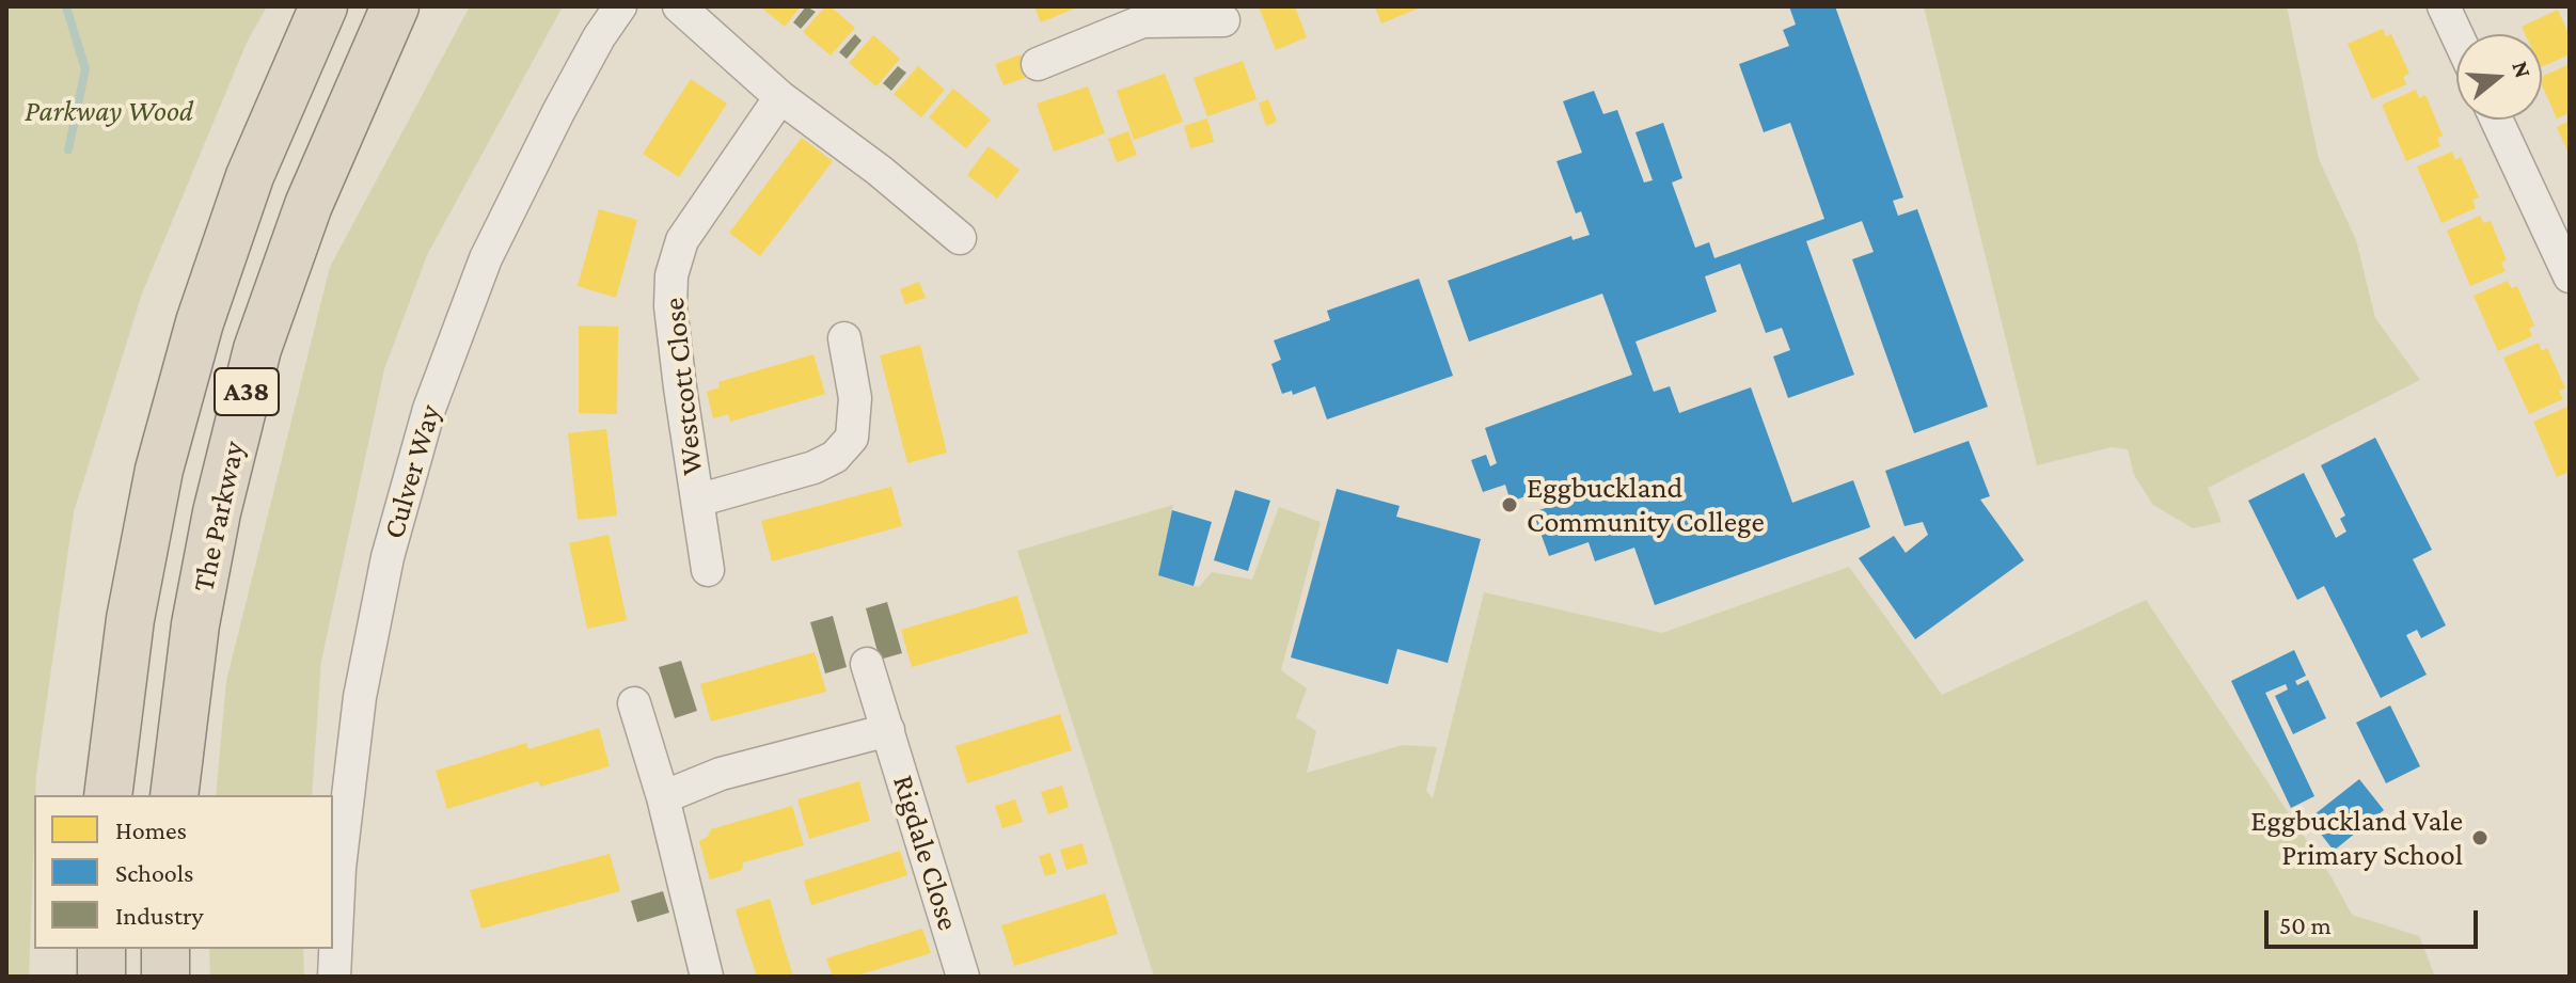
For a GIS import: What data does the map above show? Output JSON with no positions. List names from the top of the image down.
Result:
{
  "streets": {
    "highway": ["A38", "The Parkway"],
    "street": ["Westcott Close", "Culver Way", "Rigdale Close"]
  },
  "parks": ["Parkway Wood"],
  "places": ["Eggbuckland Community College", "Eggbuckland Vale Primary School"],
  "legend": ["Homes", "Schools", "Industry"],
  "scale_bar": "50 m",
  "north": "right"
}
